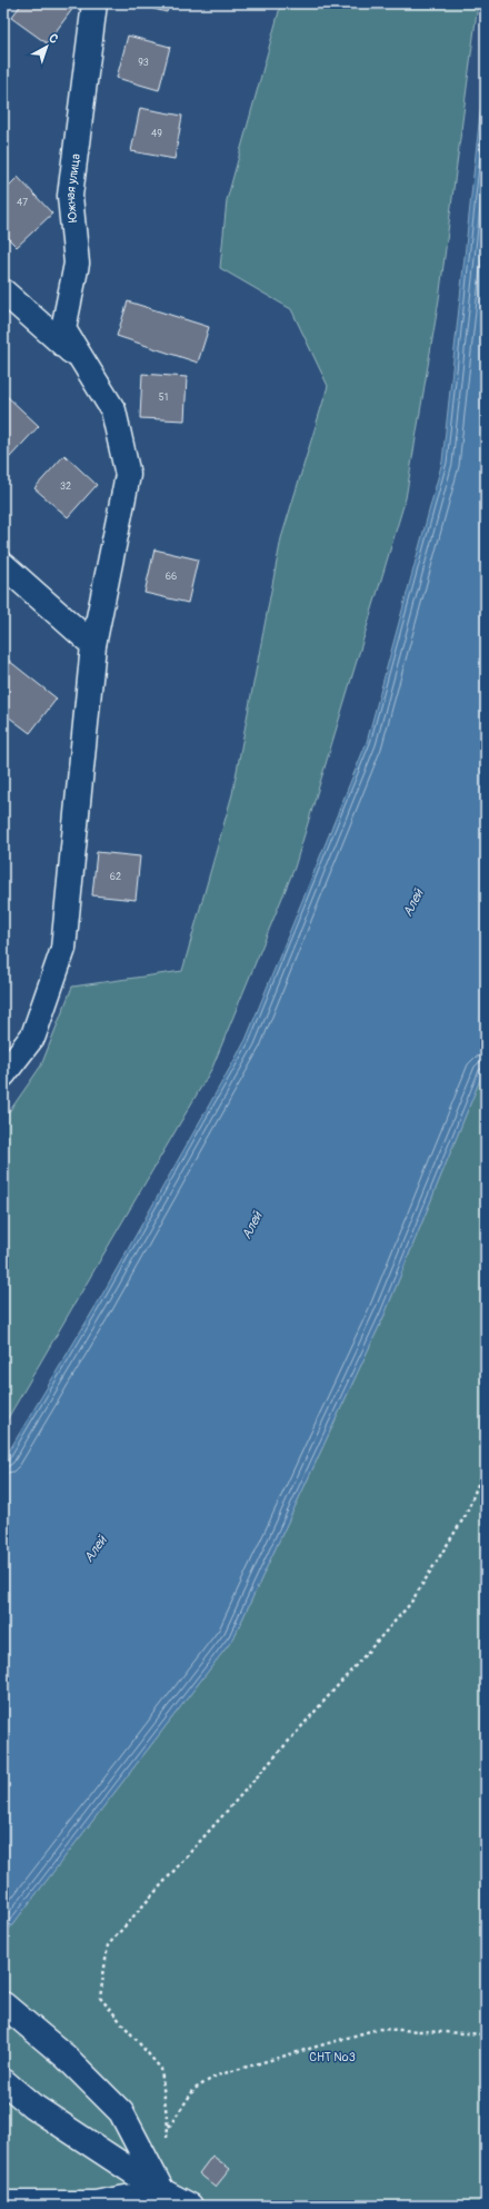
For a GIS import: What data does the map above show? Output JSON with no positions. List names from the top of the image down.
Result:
{
  "streets": {
    "street": ["Южная улица"]
  },
  "water": ["Алей"],
  "parks": ["СНТ №3"],
  "house_numbers": [
    "93",
    "49",
    "47",
    "51",
    "32",
    "66",
    "62"
  ],
  "north": "top right"
}
